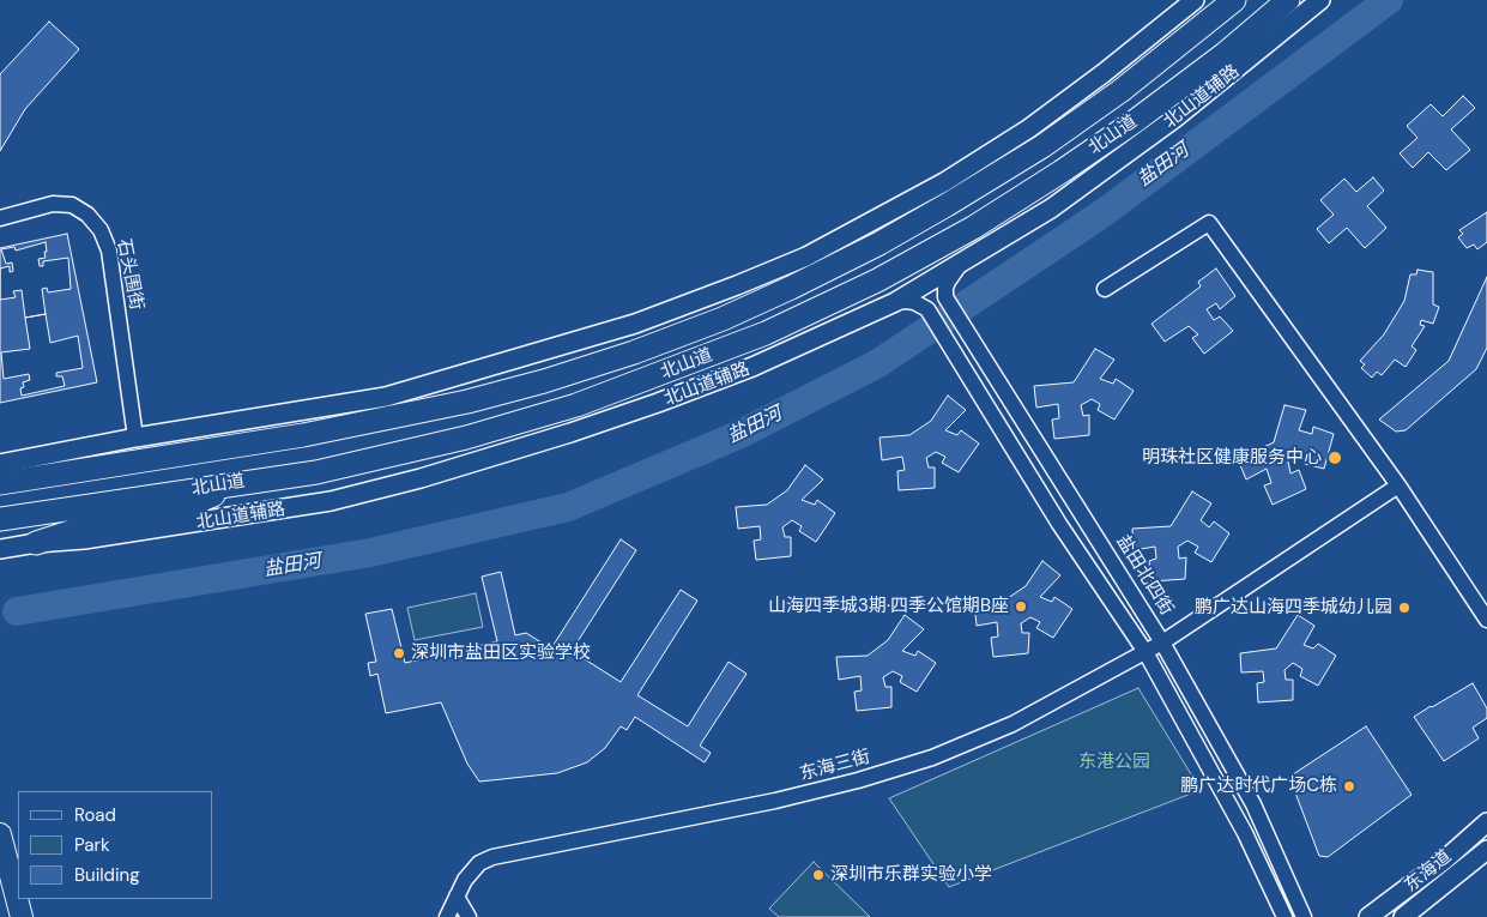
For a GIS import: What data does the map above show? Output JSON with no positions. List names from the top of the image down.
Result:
{
  "streets": {
    "main road": ["北山道"],
    "street": [
      "北山道辅路",
      "石头围街",
      "盐田北四街",
      "东海三街",
      "东海道"
    ]
  },
  "crossings": [
    ["北山道辅路", "盐田北四街"],
    ["盐田北四街", "东海三街"]
  ],
  "water": ["盐田河"],
  "parks": ["东港公园"],
  "places": [
    "明珠社区健康服务中心",
    "山海四季城3期·四季公馆期B座",
    "鹏广达山海四季城幼儿园",
    "深圳市盐田区实验学校",
    "鹏广达时代广场C栋",
    "深圳市乐群实验小学"
  ],
  "legend": ["Road", "Park", "Building"]
}
